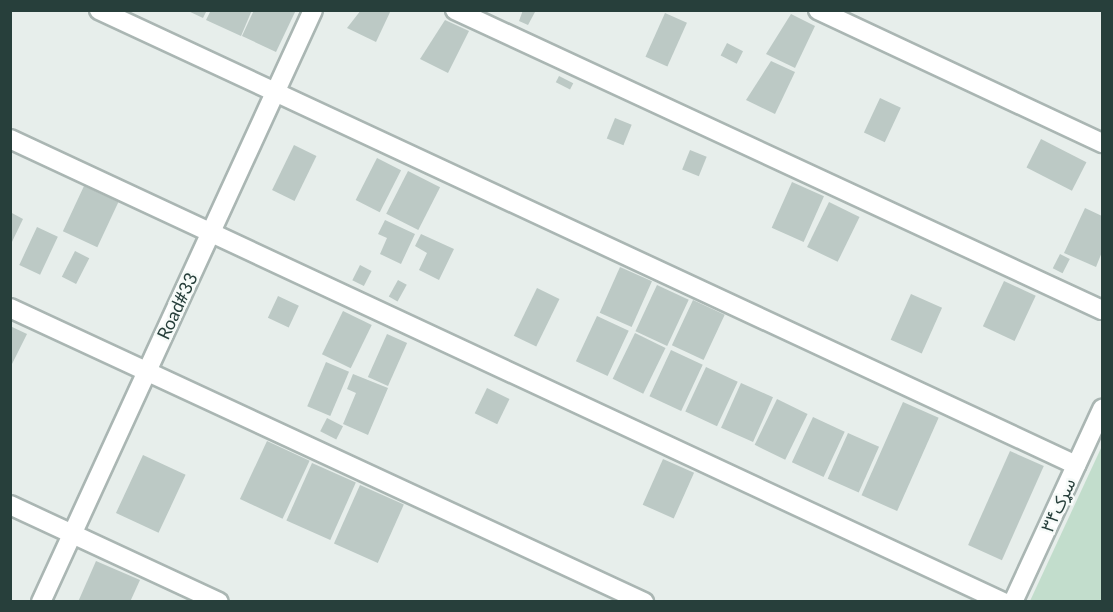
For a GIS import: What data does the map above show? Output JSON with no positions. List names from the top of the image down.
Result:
{
  "streets": {
    "street": ["Road#33", "۳۴سړک"]
  }
}
